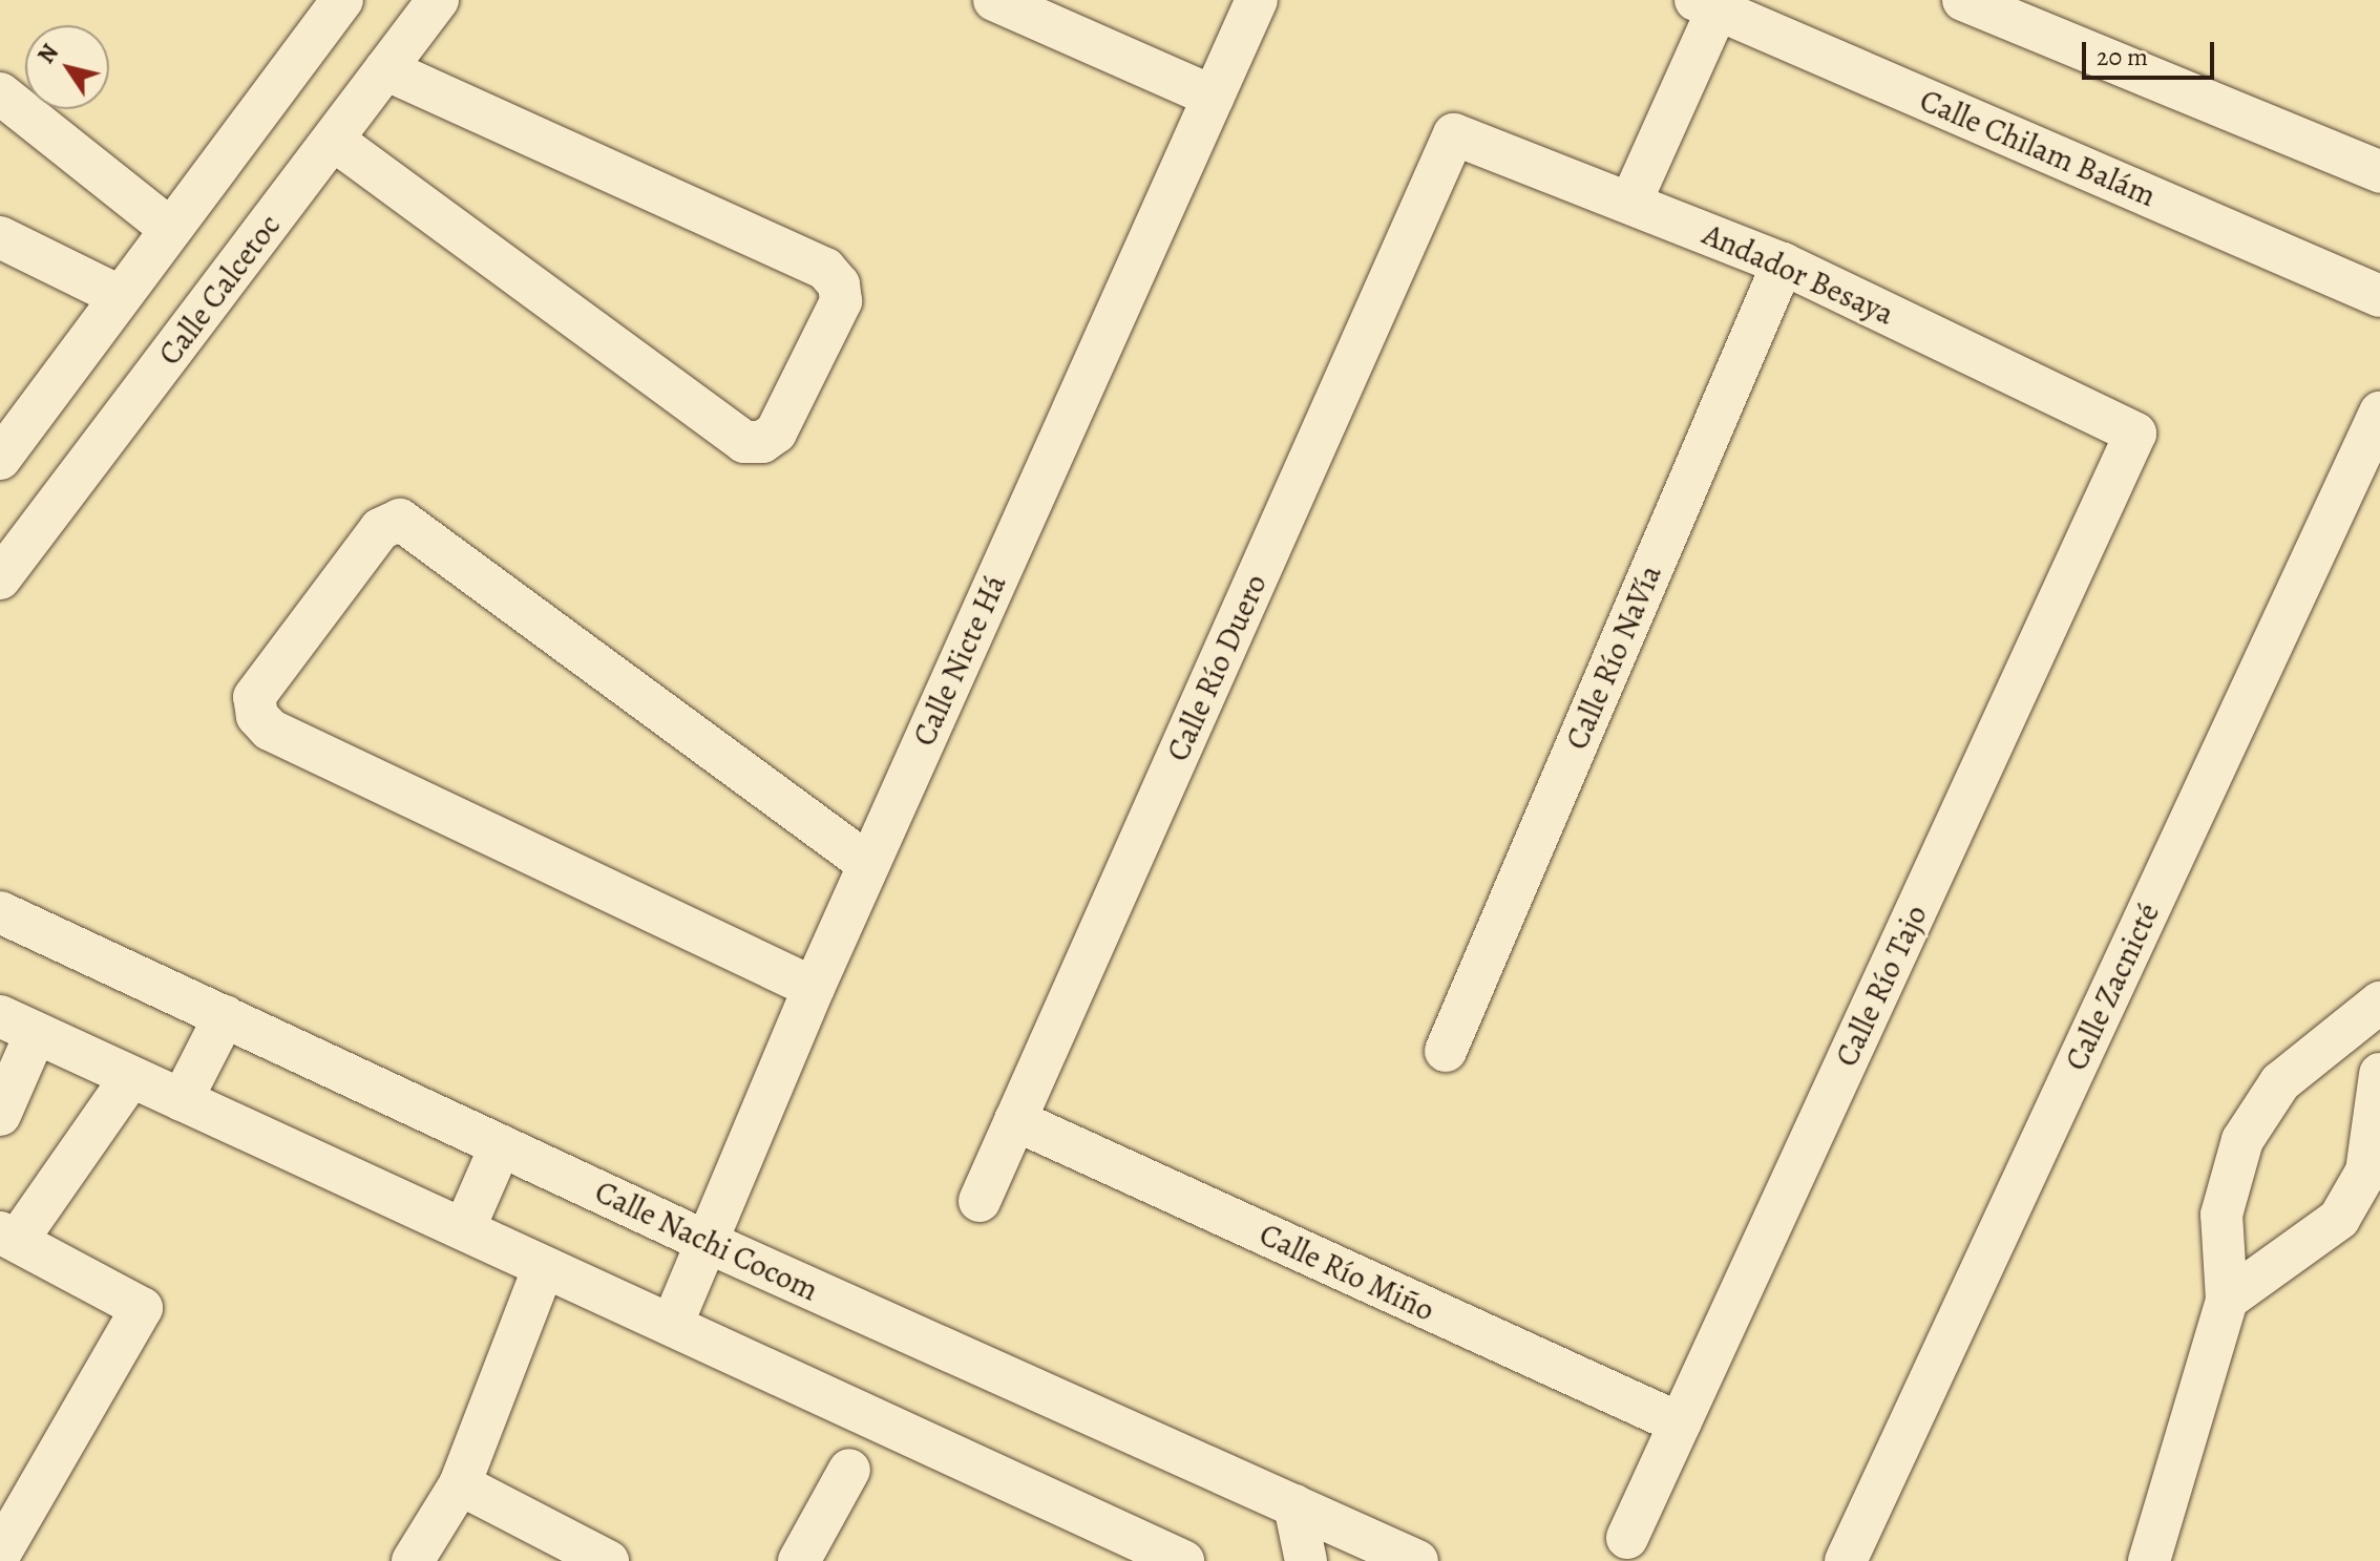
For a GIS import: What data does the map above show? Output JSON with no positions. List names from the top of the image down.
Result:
{
  "streets": {
    "street": [
      "Calle Chilam Balám",
      "Andador Besaya",
      "Calle Calcetoc",
      "Calle Río NaVía",
      "Calle Nicte Há",
      "Calle Río Duero",
      "Calle Río Tajo",
      "Calle Zacnicté",
      "Calle Nachi Cocom",
      "Calle Río Miño"
    ]
  },
  "crossings": [
    ["Andador Besaya", "Calle Río NaVía"],
    ["Andador Besaya", "Calle Río Duero"],
    ["Andador Besaya", "Calle Río Tajo"],
    ["Calle Nicte Há", "Calle Nachi Cocom"],
    ["Calle Río Duero", "Calle Río Miño"],
    ["Calle Río Tajo", "Calle Río Miño"]
  ],
  "scale_bar": "20 m",
  "north": "top left"
}
